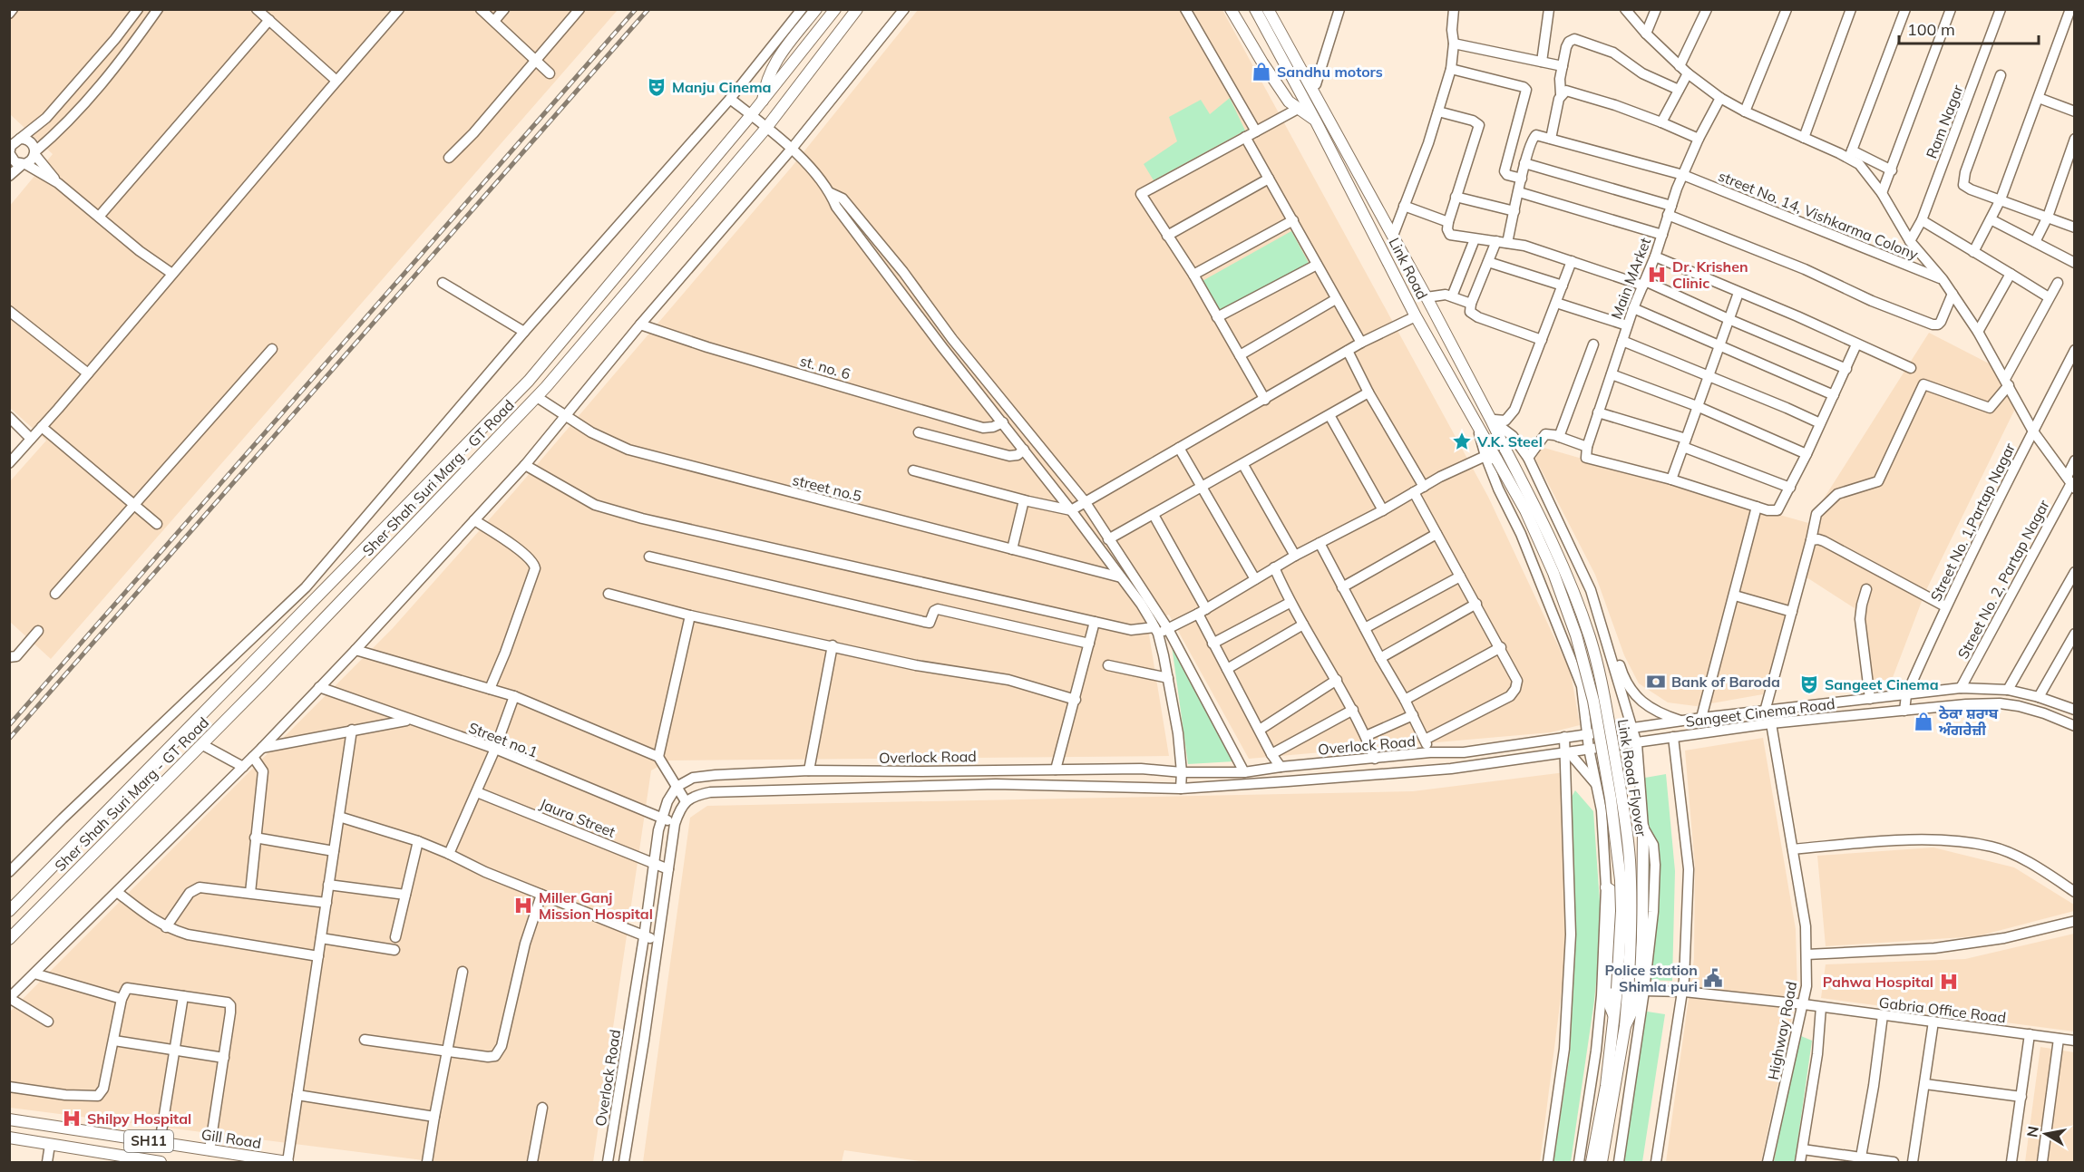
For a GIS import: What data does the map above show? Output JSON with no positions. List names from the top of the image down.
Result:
{
  "streets": {
    "main road": [
      "Link Road",
      "Sher Shah Suri Marg - GT Road",
      "Link Road Flyover",
      "Gill Road",
      "SH11"
    ],
    "street": [
      "Ram Nagar",
      "street No. 14, Vishkarma Colony",
      "Main MArket",
      "st. no. 6",
      "street no.5",
      "Street No. 1,Partap Nagar",
      "Street No. 2, Partap Nagar",
      "Sangeet Cinema Road",
      "Street no.1",
      "Overlock Road",
      "Jaura Street",
      "Gabria Office Road",
      "Highway Road"
    ]
  },
  "crossings": [
    ["street No. 14, Vishkarma Colony", "Main MArket"],
    ["Link Road", "Link Road Flyover"],
    ["Sher Shah Suri Marg - GT Road", "street no.5"],
    ["Street No. 1,Partap Nagar", "Sangeet Cinema Road"],
    ["Street No. 2, Partap Nagar", "Sangeet Cinema Road"],
    ["Sangeet Cinema Road", "Overlock Road"],
    ["Sangeet Cinema Road", "Highway Road"],
    ["Street no.1", "Overlock Road"],
    ["Overlock Road", "Jaura Street"],
    ["Gabria Office Road", "Highway Road"]
  ],
  "places": {
    "shop": ["Sandhu motors", "ਠੇਕਾ ਸ਼ਰਾਬ ਅੰਗਰੇਜ਼ੀ"],
    "theatre": ["Manju Cinema", "Sangeet Cinema"],
    "hospital": [
      "Dr. Krishen Clinic",
      "Miller Ganj Mission Hospital",
      "Pahwa Hospital",
      "Shilpy Hospital"
    ],
    "place": ["V.K. Steel"],
    "bank": ["Bank of Baroda"],
    "public building": ["Police station Shimla puri"]
  },
  "scale_bar": "100 m",
  "north": "left"
}
